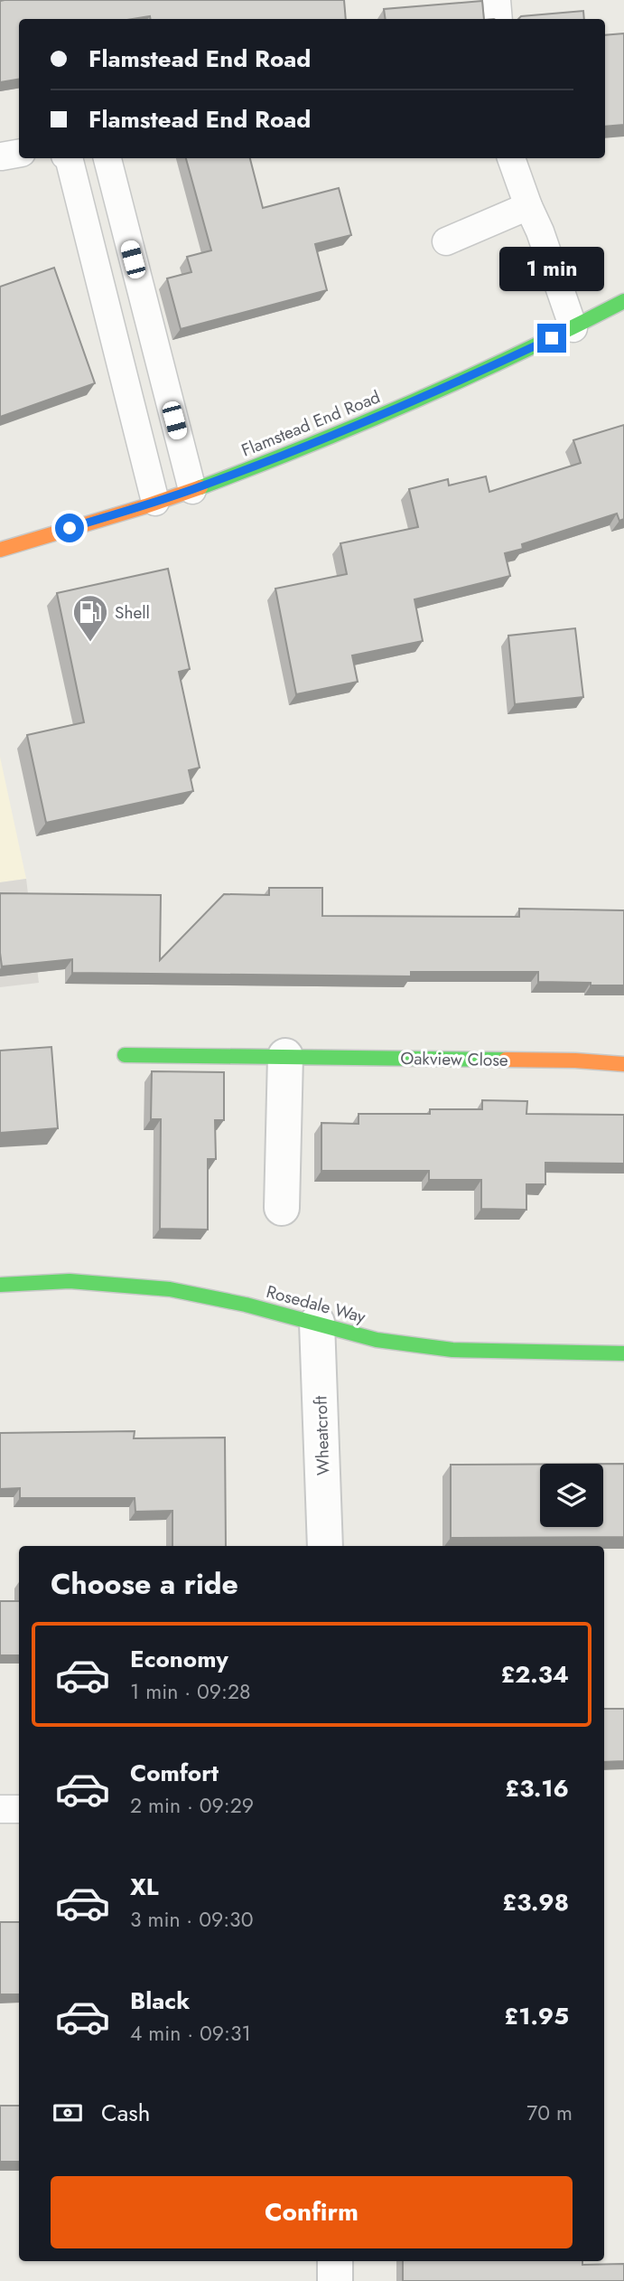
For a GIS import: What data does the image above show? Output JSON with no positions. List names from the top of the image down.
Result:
{
  "streets": {
    "street": [
      "Flamstead End Road",
      "Oakview Close",
      "Rosedale Way",
      "Wheatcroft"
    ]
  },
  "crossings": [
    ["Rosedale Way", "Wheatcroft"]
  ],
  "places": {
    "fuel station": ["Shell"]
  },
  "page": {
    "banner": ["Flamstead End Road", "Flamstead End Road"],
    "bubble": "1 min",
    "heading": "Choose a ride",
    "list": [
      {
        "name": "Economy",
        "note": "1 min · 09:28",
        "value": "£2.34"
      },
      {
        "name": "Comfort",
        "note": "2 min · 09:29",
        "value": "£3.16"
      },
      {
        "name": "XL",
        "note": "3 min · 09:30",
        "value": "£3.98"
      },
      {
        "name": "Black",
        "note": "4 min · 09:31",
        "value": "£1.95"
      }
    ],
    "pay": ["Cash", "70 m"],
    "buttons": "Confirm"
  }
}
